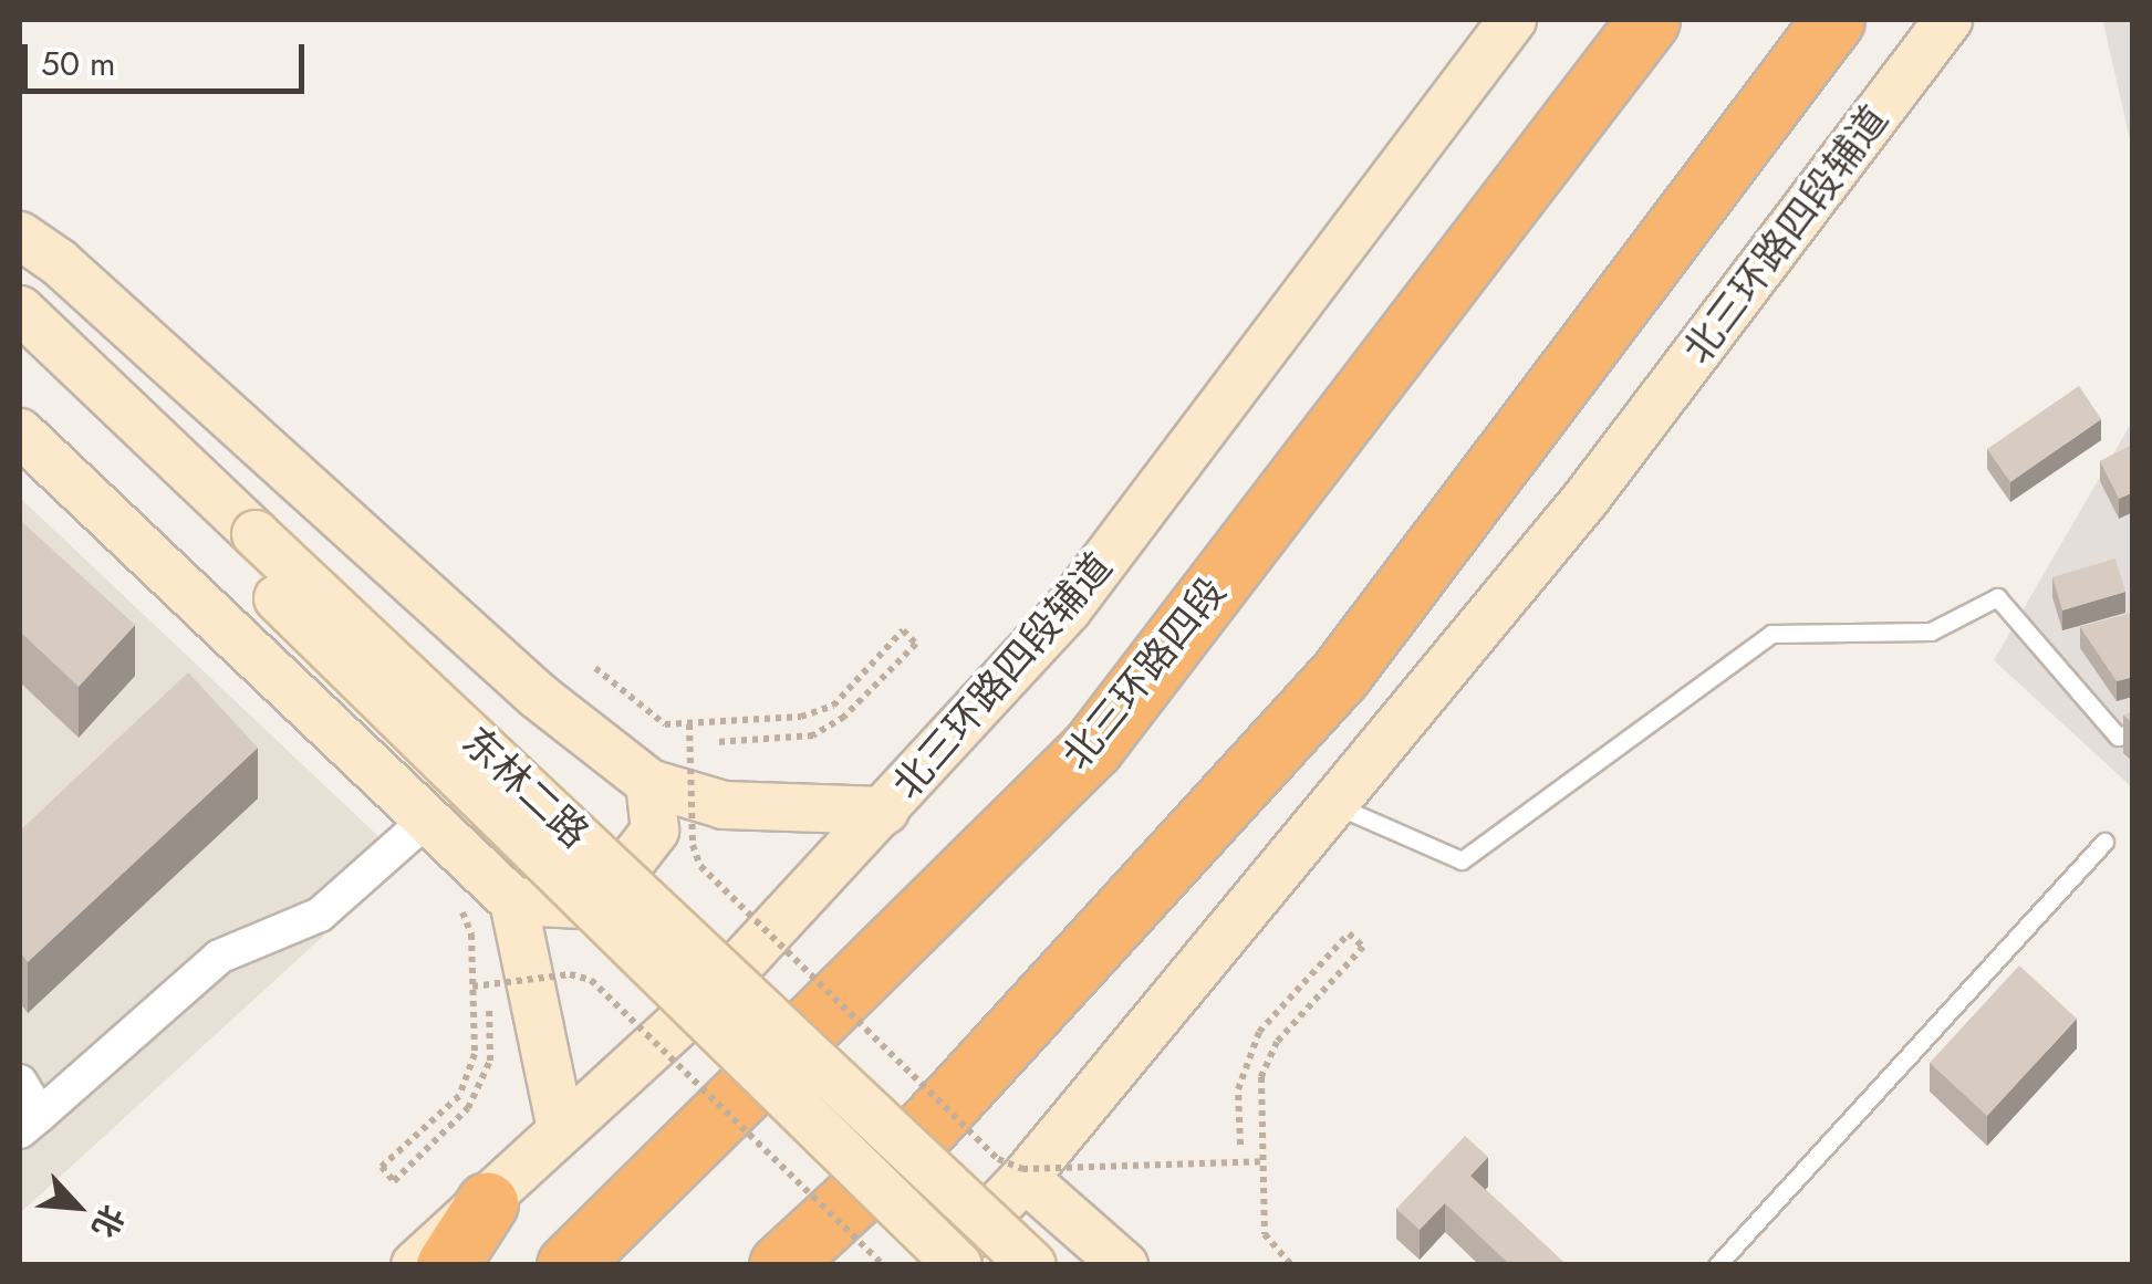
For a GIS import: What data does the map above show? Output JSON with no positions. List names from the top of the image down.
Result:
{
  "streets": {
    "highway": ["北三环路四段"],
    "main road": ["北三环路四段辅道", "东林二路"]
  },
  "scale_bar": "50 m",
  "north": "bottom right"
}
